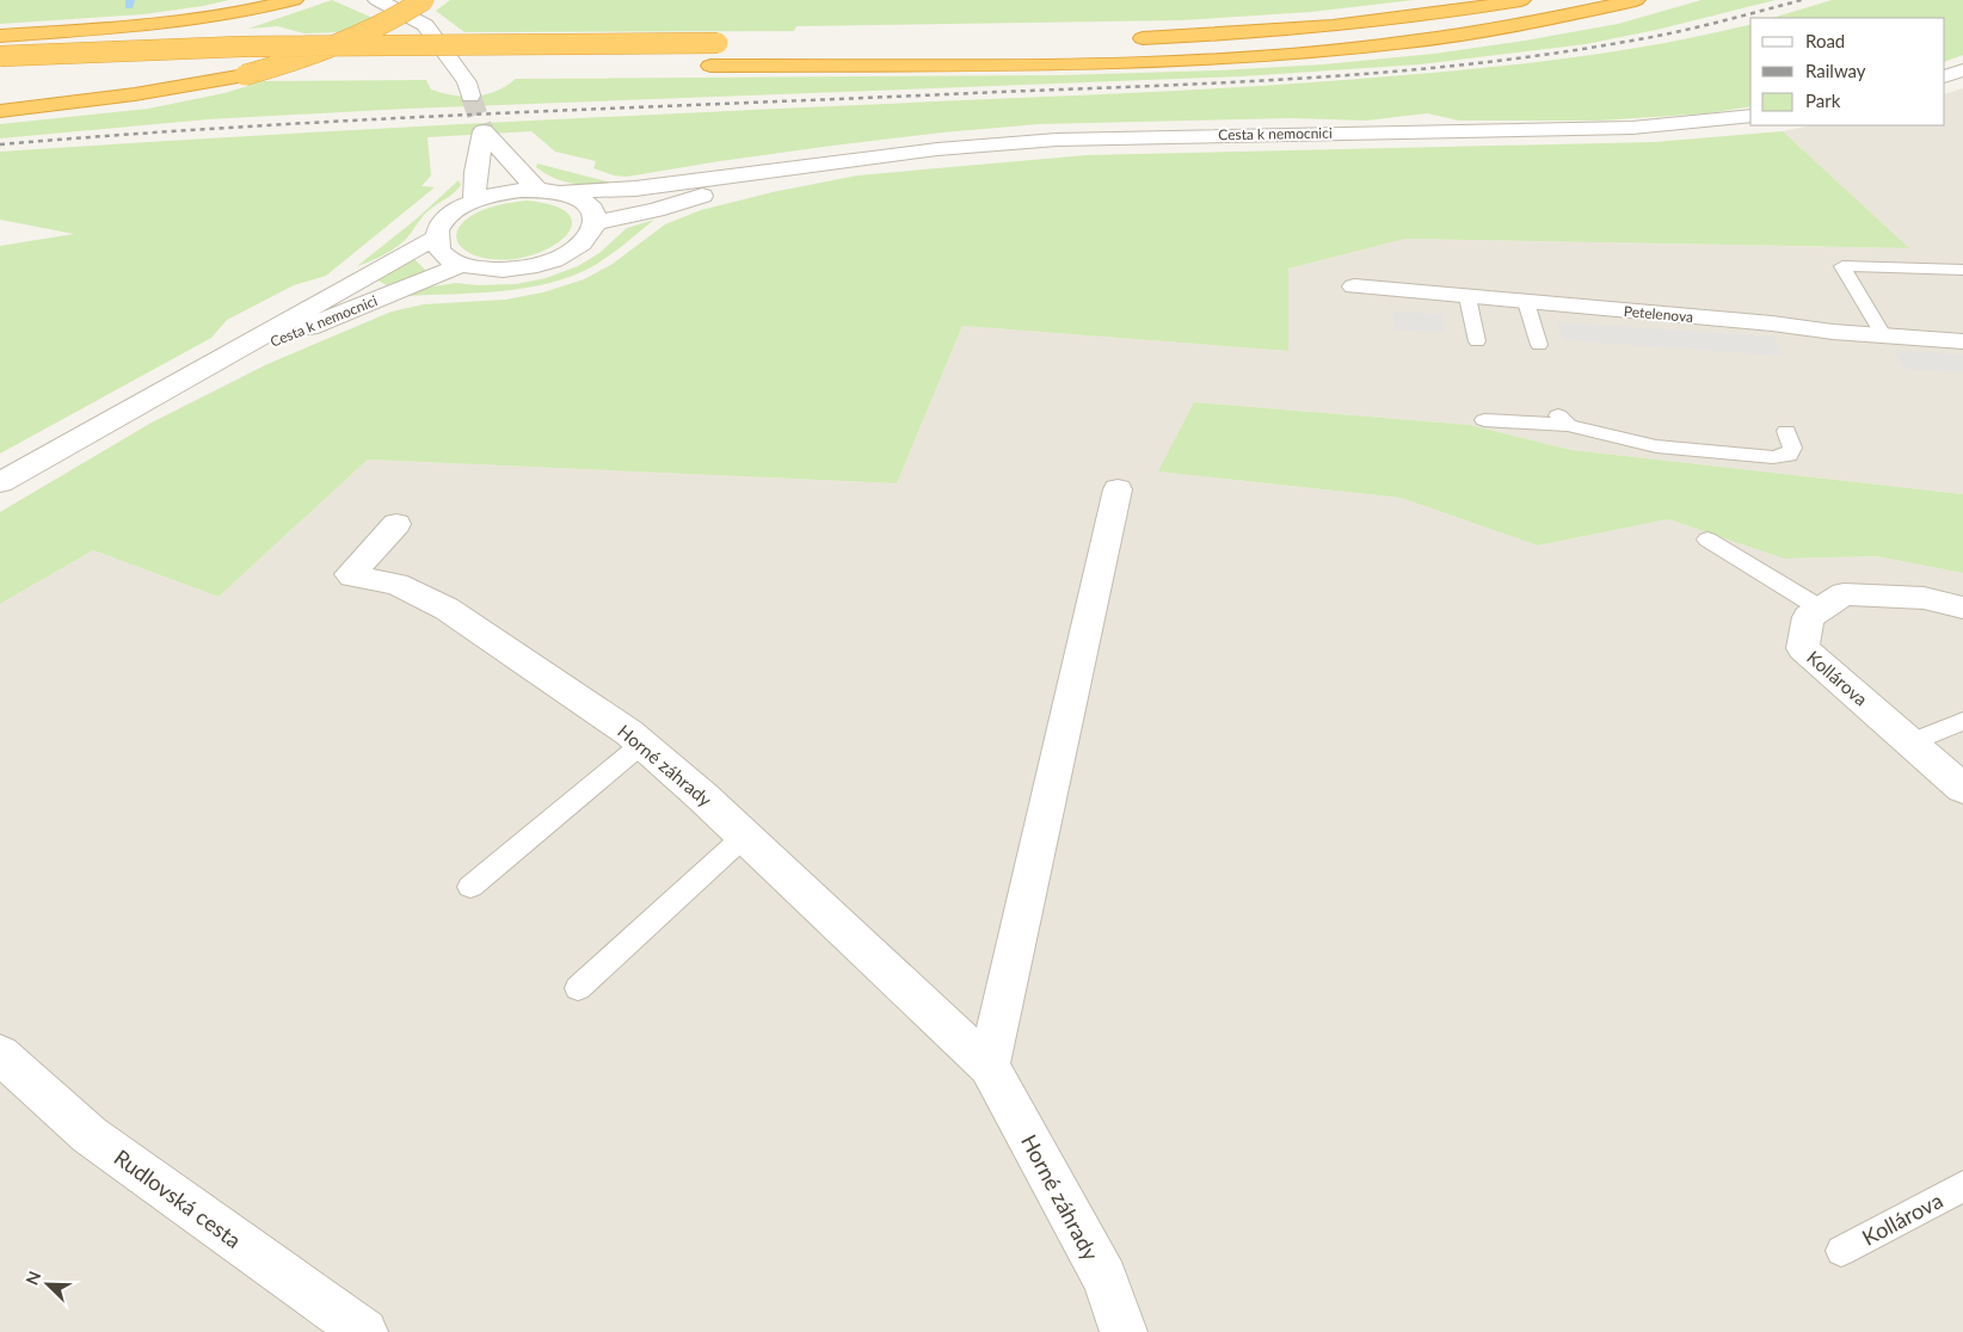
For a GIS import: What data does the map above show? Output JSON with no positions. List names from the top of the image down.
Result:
{
  "streets": {
    "street": [
      "Cesta k nemocnici",
      "Petelenova",
      "Kollárova",
      "Horné záhrady",
      "Rudlovská cesta"
    ]
  },
  "legend": ["Road", "Railway", "Park"],
  "north": "top left"
}
